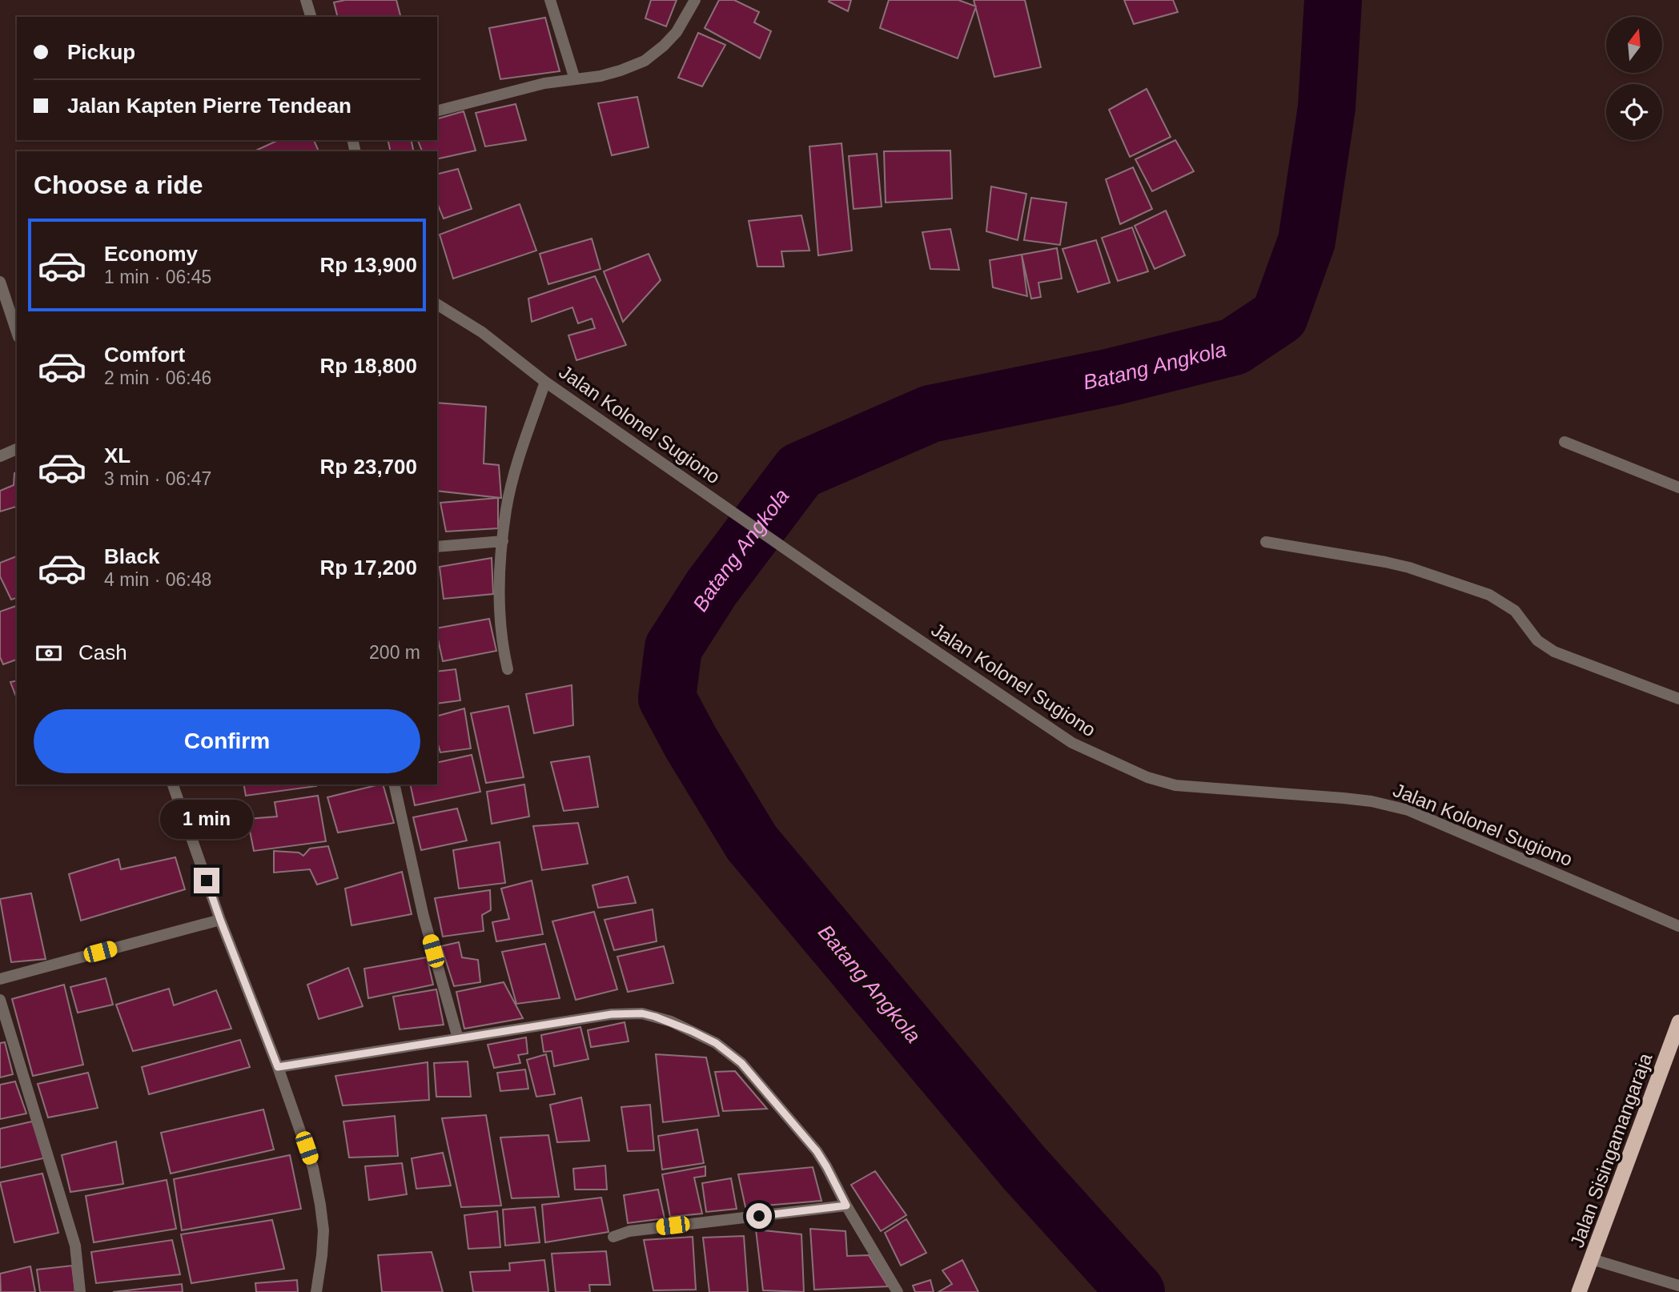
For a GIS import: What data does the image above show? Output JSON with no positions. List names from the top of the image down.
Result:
{
  "streets": {
    "highway": ["Jalan Sisingamangaraja"],
    "street": ["Jalan Kolonel Sugiono"]
  },
  "water": ["Batang Angkola"],
  "north": "top",
  "page": {
    "banner": ["Pickup", "Jalan Kapten Pierre Tendean"],
    "heading": "Choose a ride",
    "list": [
      {
        "name": "Economy",
        "note": "1 min · 06:45",
        "value": "Rp 13,900"
      },
      {
        "name": "Comfort",
        "note": "2 min · 06:46",
        "value": "Rp 18,800"
      },
      {
        "name": "XL",
        "note": "3 min · 06:47",
        "value": "Rp 23,700"
      },
      {
        "name": "Black",
        "note": "4 min · 06:48",
        "value": "Rp 17,200"
      }
    ],
    "pay": ["Cash", "200 m"],
    "buttons": "Confirm",
    "bubble": "1 min"
  }
}
